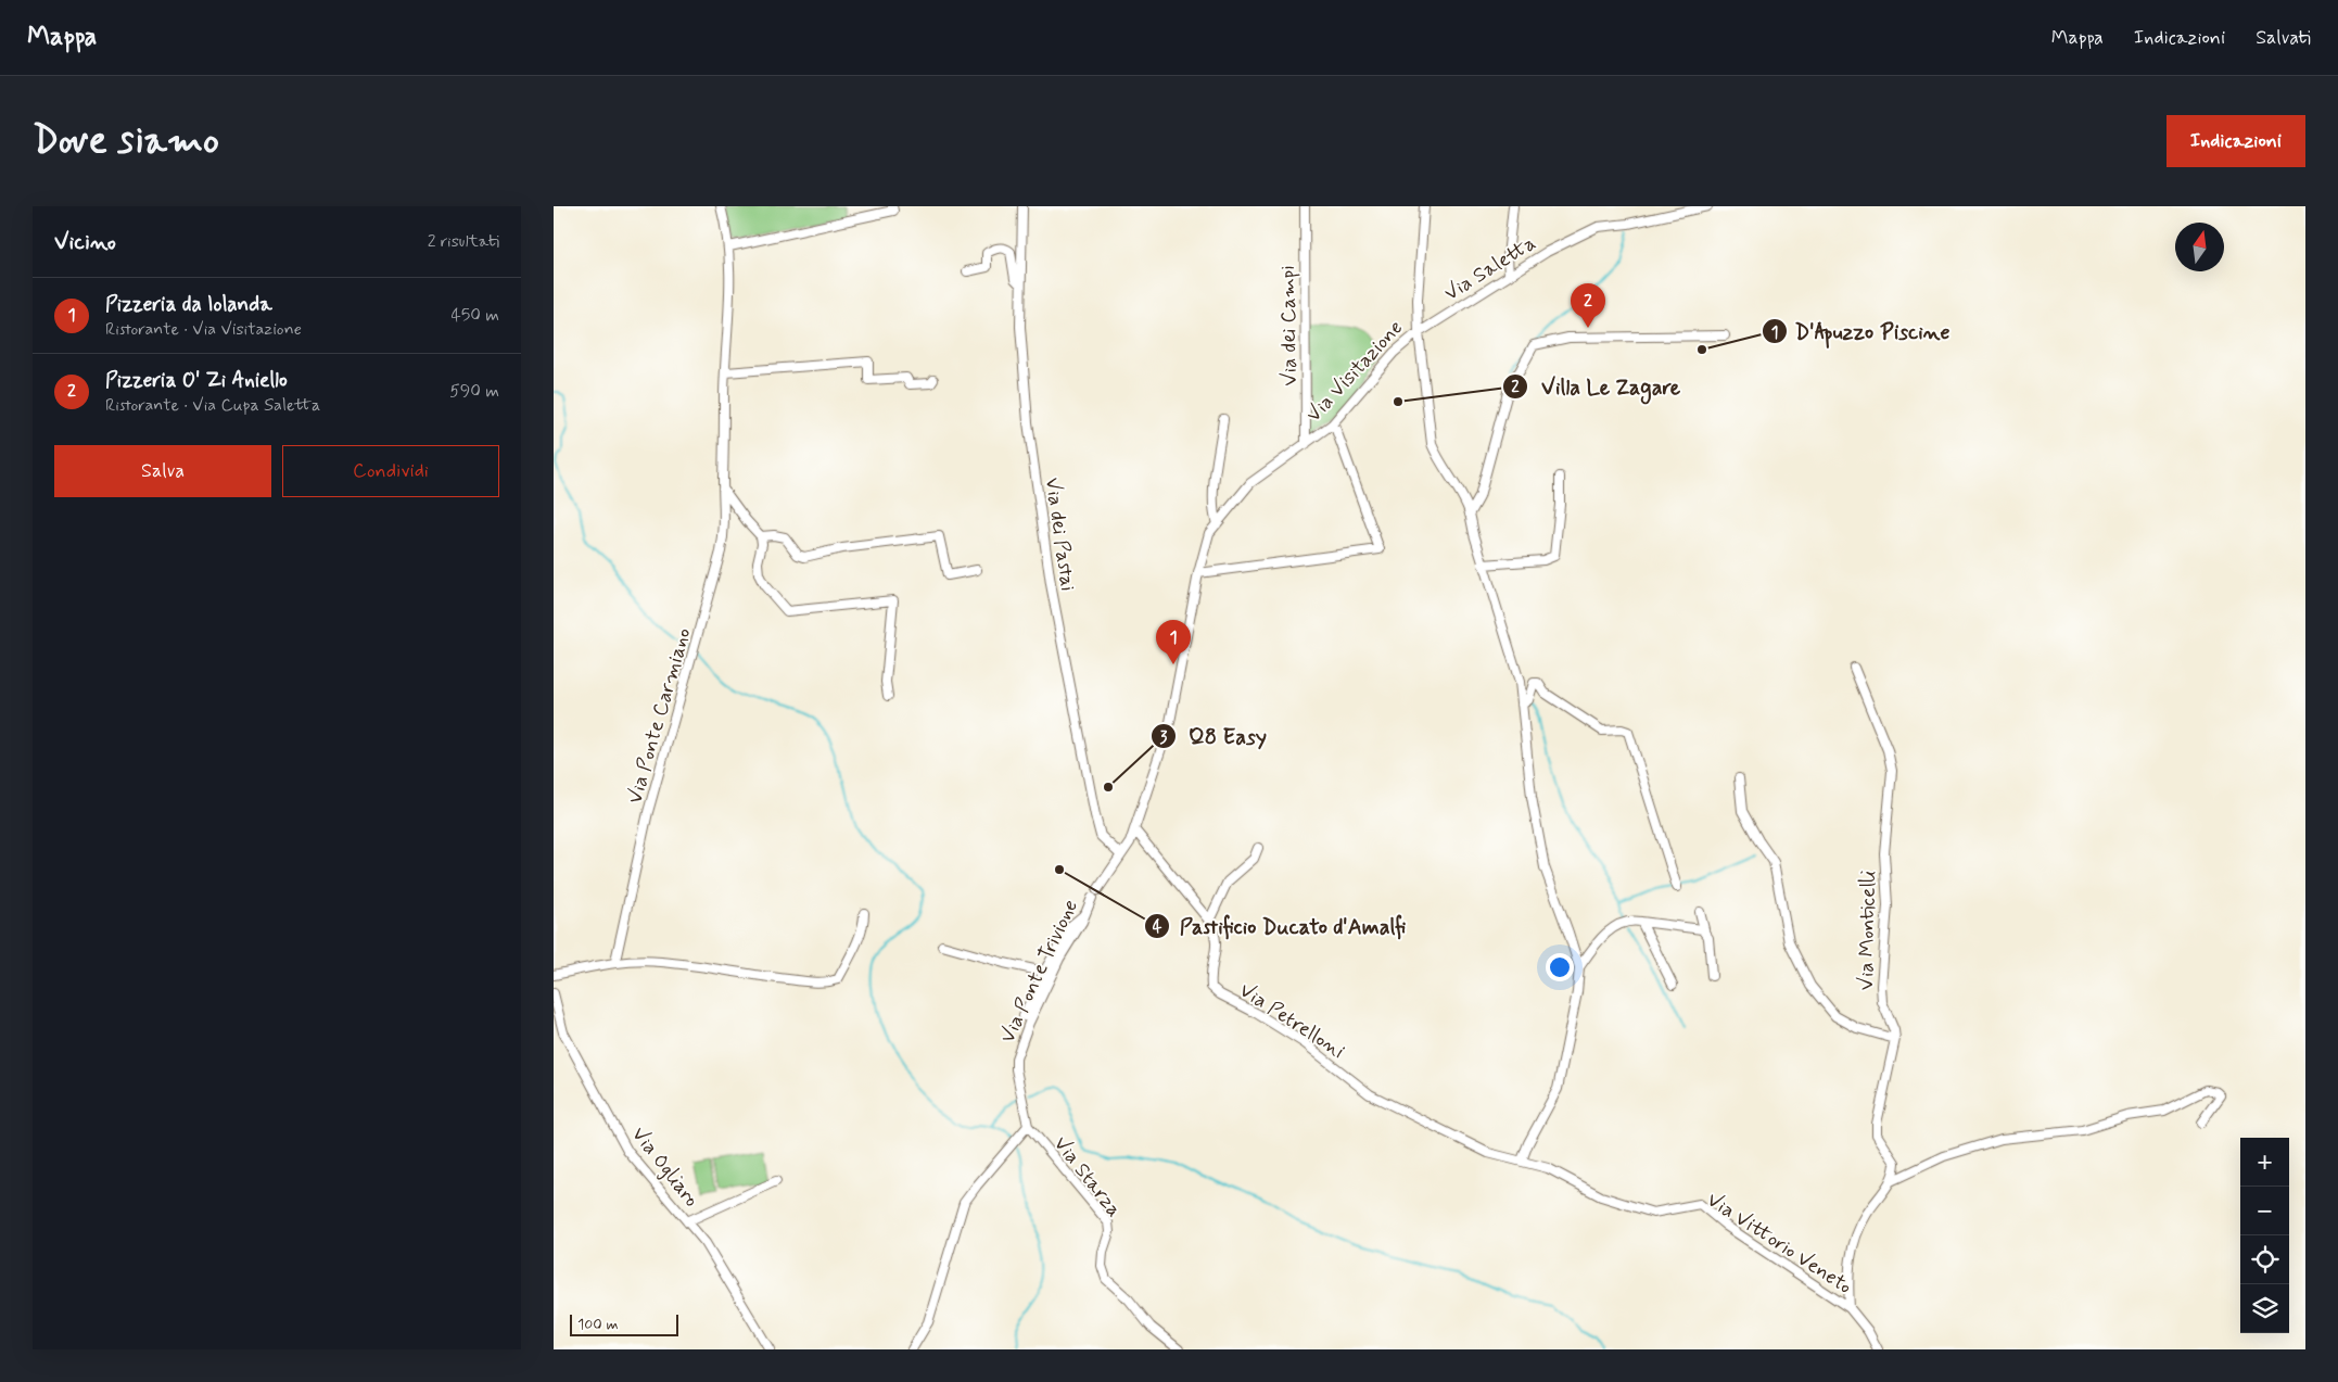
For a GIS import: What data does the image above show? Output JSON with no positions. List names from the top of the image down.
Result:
{
  "streets": {
    "street": [
      "Via Saletta",
      "Via dei Campi",
      "Via Visitazione",
      "Via dei Pastai",
      "Via Ponte Carmiano",
      "Via Monticelli",
      "Via Ponte Trivione",
      "Via Petrelloni",
      "Via Ogliaro",
      "Via Starza",
      "Via Vittorio Veneto"
    ]
  },
  "crossings": [
    ["Via Saletta", "Via Visitazione"],
    ["Via dei Campi", "Via Visitazione"],
    ["Via Visitazione", "Via dei Pastai"],
    ["Via Visitazione", "Via Ponte Trivione"],
    ["Via Visitazione", "Via Petrelloni"],
    ["Via dei Pastai", "Via Ponte Trivione"],
    ["Via Ponte Trivione", "Via Starza"],
    ["Via Petrelloni", "Via Vittorio Veneto"]
  ],
  "places": [
    "D'Apuzzo Piscine",
    "Villa Le Zagare",
    "Q8 Easy",
    "Pastificio Ducato d'Amalfi"
  ],
  "scale_bar": "100 m",
  "north": "top",
  "page": {
    "header": "Mappa",
    "nav": ["Mappa", "Indicazioni", "Salvati"],
    "buttons": [
      "Indicazioni",
      ["Salva", "Condividi"]
    ],
    "title": "Dove siamo",
    "heading": ["Vicino", "2 risultati"],
    "list": [
      {
        "mark": "1",
        "name": "Pizzeria da Iolanda",
        "note": "Ristorante · Via Visitazione",
        "value": "450 m"
      },
      {
        "mark": "2",
        "name": "Pizzeria O' Zi Aniello",
        "note": "Ristorante · Via Cupa Saletta",
        "value": "590 m"
      }
    ],
    "pins": ["2", "1"],
    "map_buttons": ["+", "−"],
    "scale": "100 m"
  }
}
